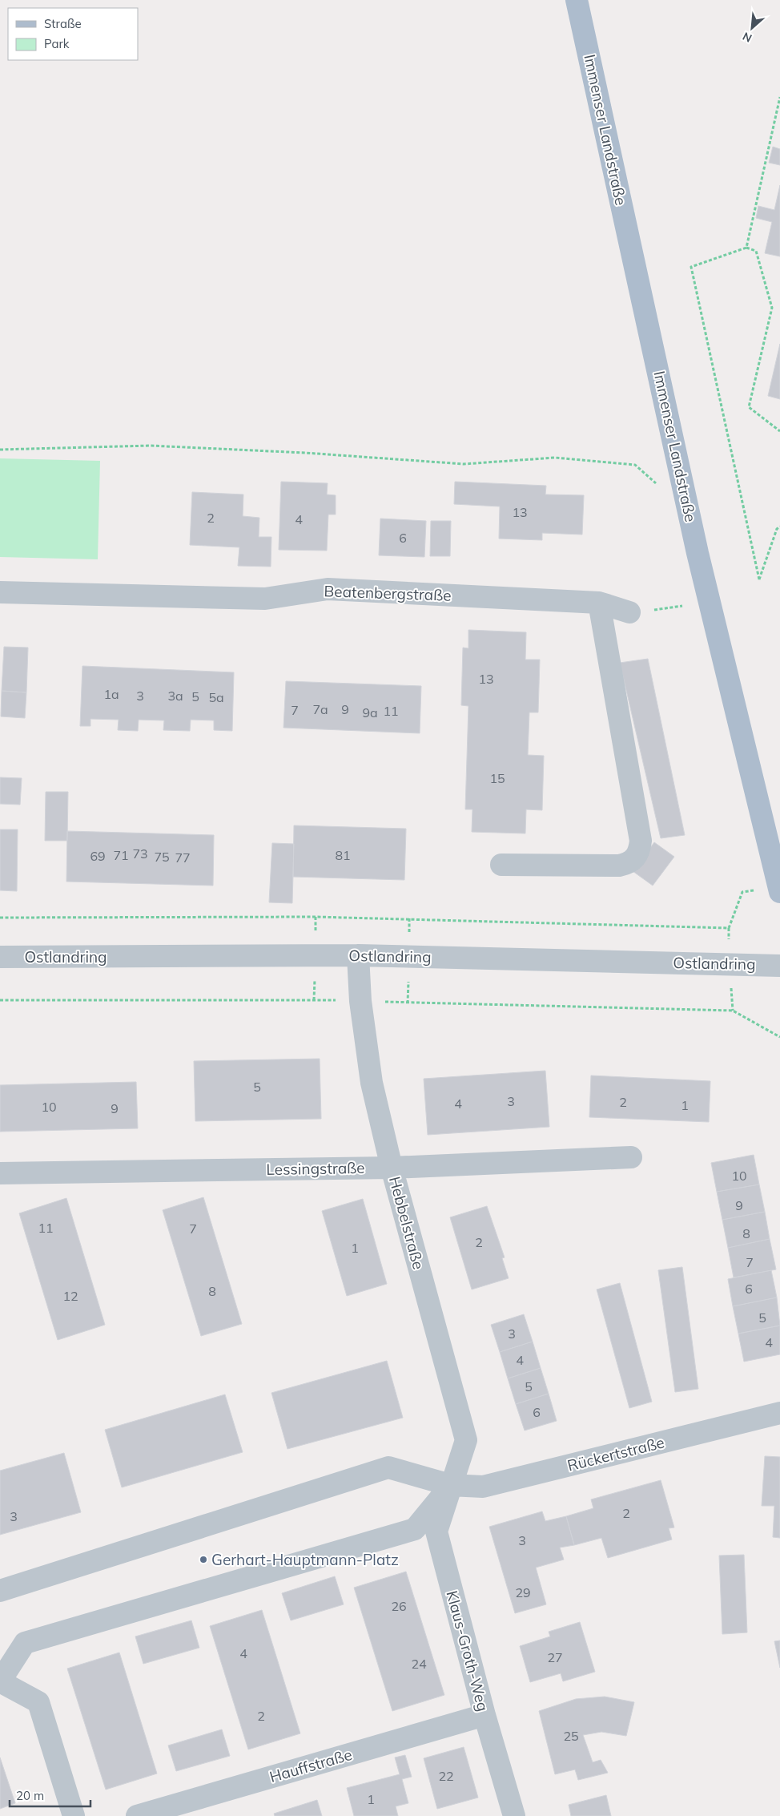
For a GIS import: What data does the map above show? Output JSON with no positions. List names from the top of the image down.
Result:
{
  "streets": {
    "main road": ["Immenser Landstraße"],
    "street": [
      "Beatenbergstraße",
      "Ostlandring",
      "Lessingstraße",
      "Hebbelstraße",
      "Rückertstraße",
      "Klaus-Groth-Weg",
      "Hauffstraße"
    ]
  },
  "crossings": [
    ["Ostlandring", "Hebbelstraße"],
    ["Lessingstraße", "Hebbelstraße"],
    ["Hebbelstraße", "Rückertstraße"],
    ["Hebbelstraße", "Klaus-Groth-Weg"],
    ["Rückertstraße", "Klaus-Groth-Weg"],
    ["Klaus-Groth-Weg", "Hauffstraße"]
  ],
  "places": ["Gerhart-Hauptmann-Platz"],
  "house_numbers": [
    "13",
    "2",
    "4",
    "6",
    "13",
    "1a",
    "3",
    "3a",
    "5",
    "5a",
    "7a",
    "9",
    "7",
    "11",
    "9a",
    "15",
    "73",
    "71",
    "81",
    "69",
    "75",
    "77",
    "5",
    "3",
    "2",
    "4",
    "1",
    "10",
    "9",
    "10",
    "9",
    "11",
    "7",
    "8",
    "2",
    "1",
    "7",
    "6",
    "8",
    "12",
    "5",
    "3",
    "4",
    "4",
    "5",
    "6",
    "2",
    "3",
    "3",
    "29",
    "26",
    "4",
    "27",
    "24",
    "2",
    "25",
    "22",
    "1"
  ],
  "legend": ["Straße", "Park"],
  "scale_bar": "20 m",
  "north": "bottom left"
}
